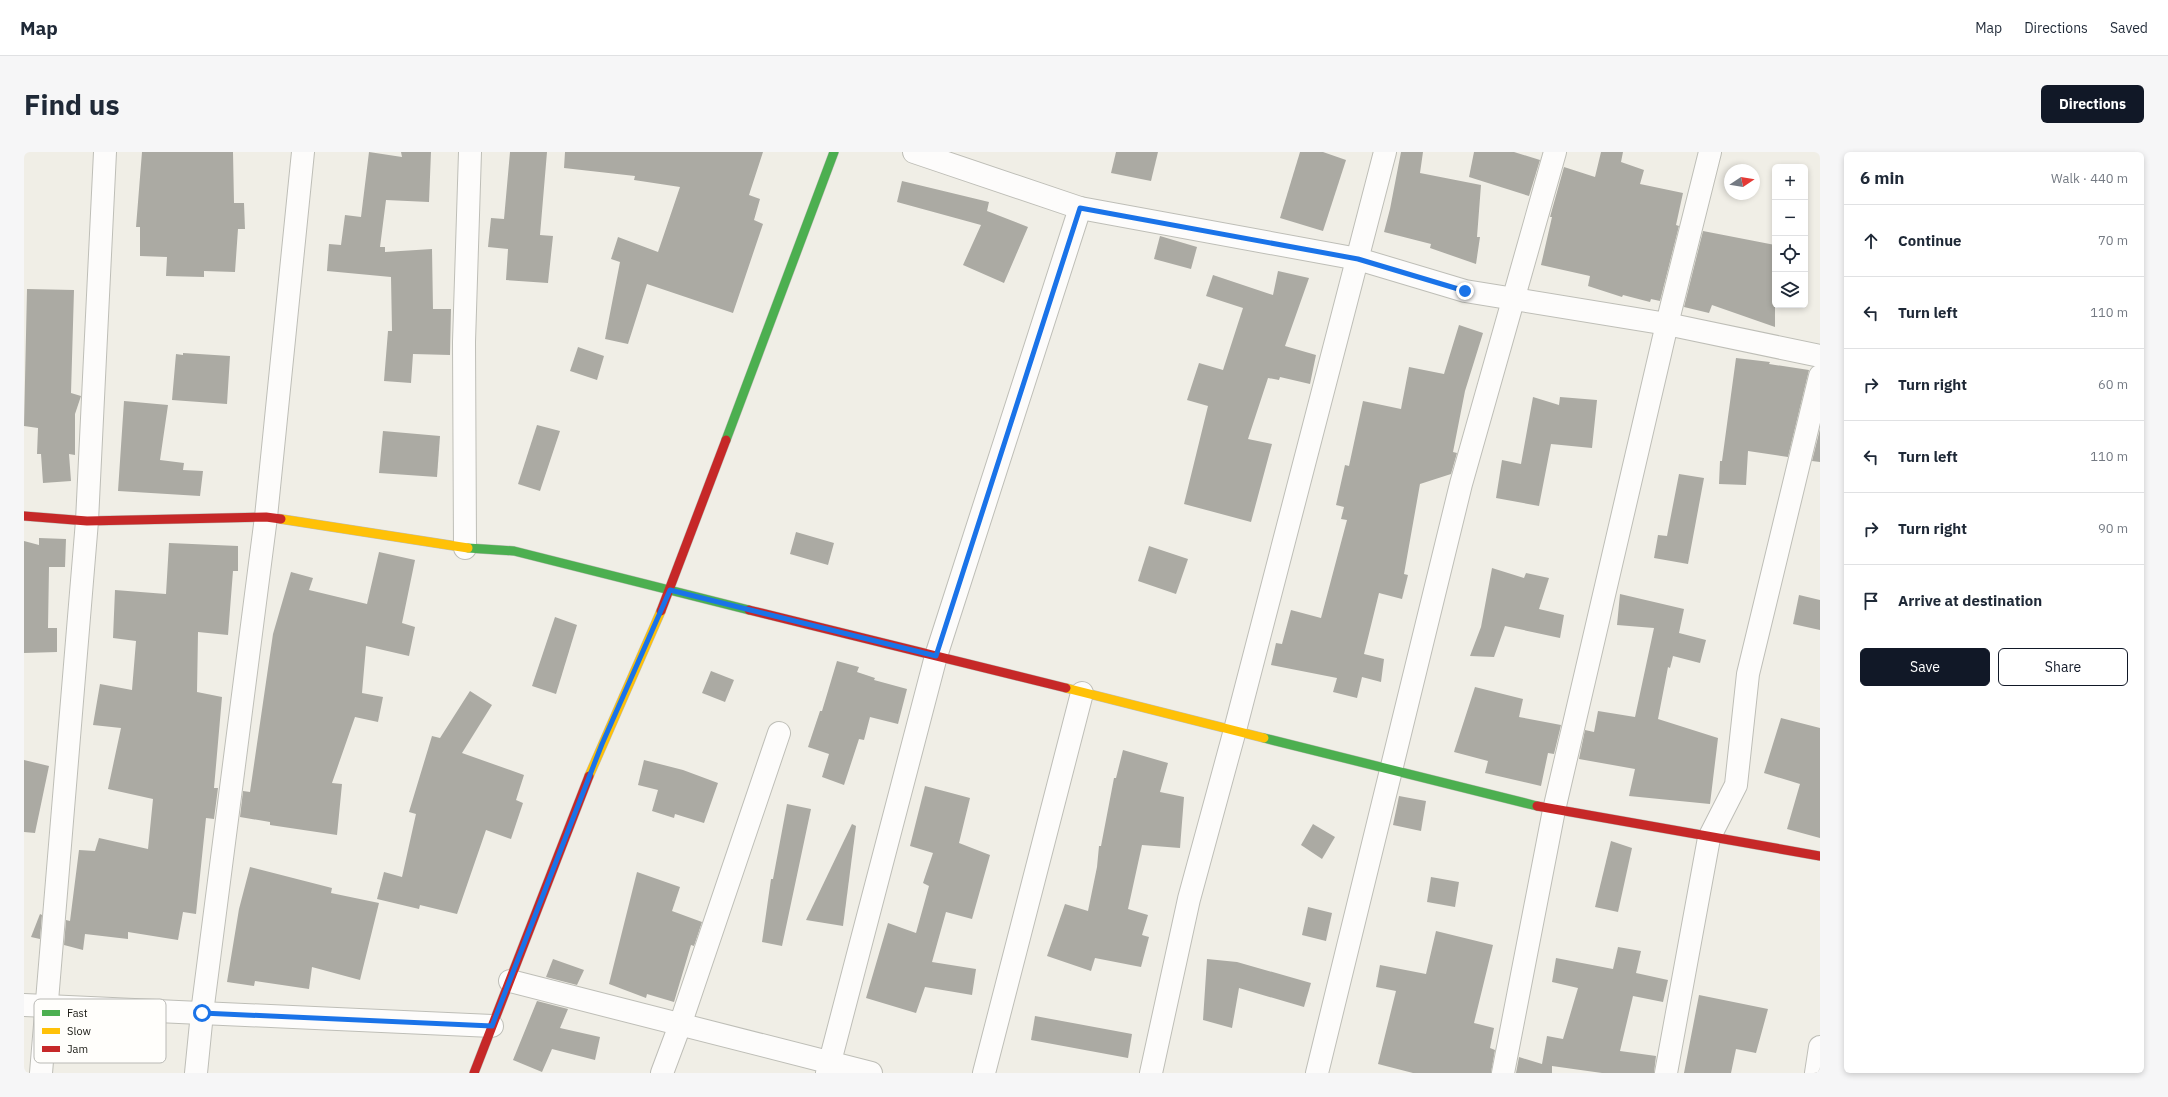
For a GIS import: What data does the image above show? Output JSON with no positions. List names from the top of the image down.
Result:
{
  "legend": ["Fast", "Slow", "Jam"],
  "north": "right",
  "page": {
    "header": "Map",
    "nav": ["Map", "Directions", "Saved"],
    "buttons": [
      "Directions",
      ["Save", "Share"]
    ],
    "title": "Find us",
    "heading": ["6 min", "Walk · 440 m"],
    "map_buttons": ["+", "−"],
    "list": [
      ["Continue", "70 m"],
      ["Turn left", "110 m"],
      ["Turn right", "60 m"],
      ["Turn left", "110 m"],
      ["Turn right", "90 m"],
      "Arrive at destination"
    ]
  }
}
